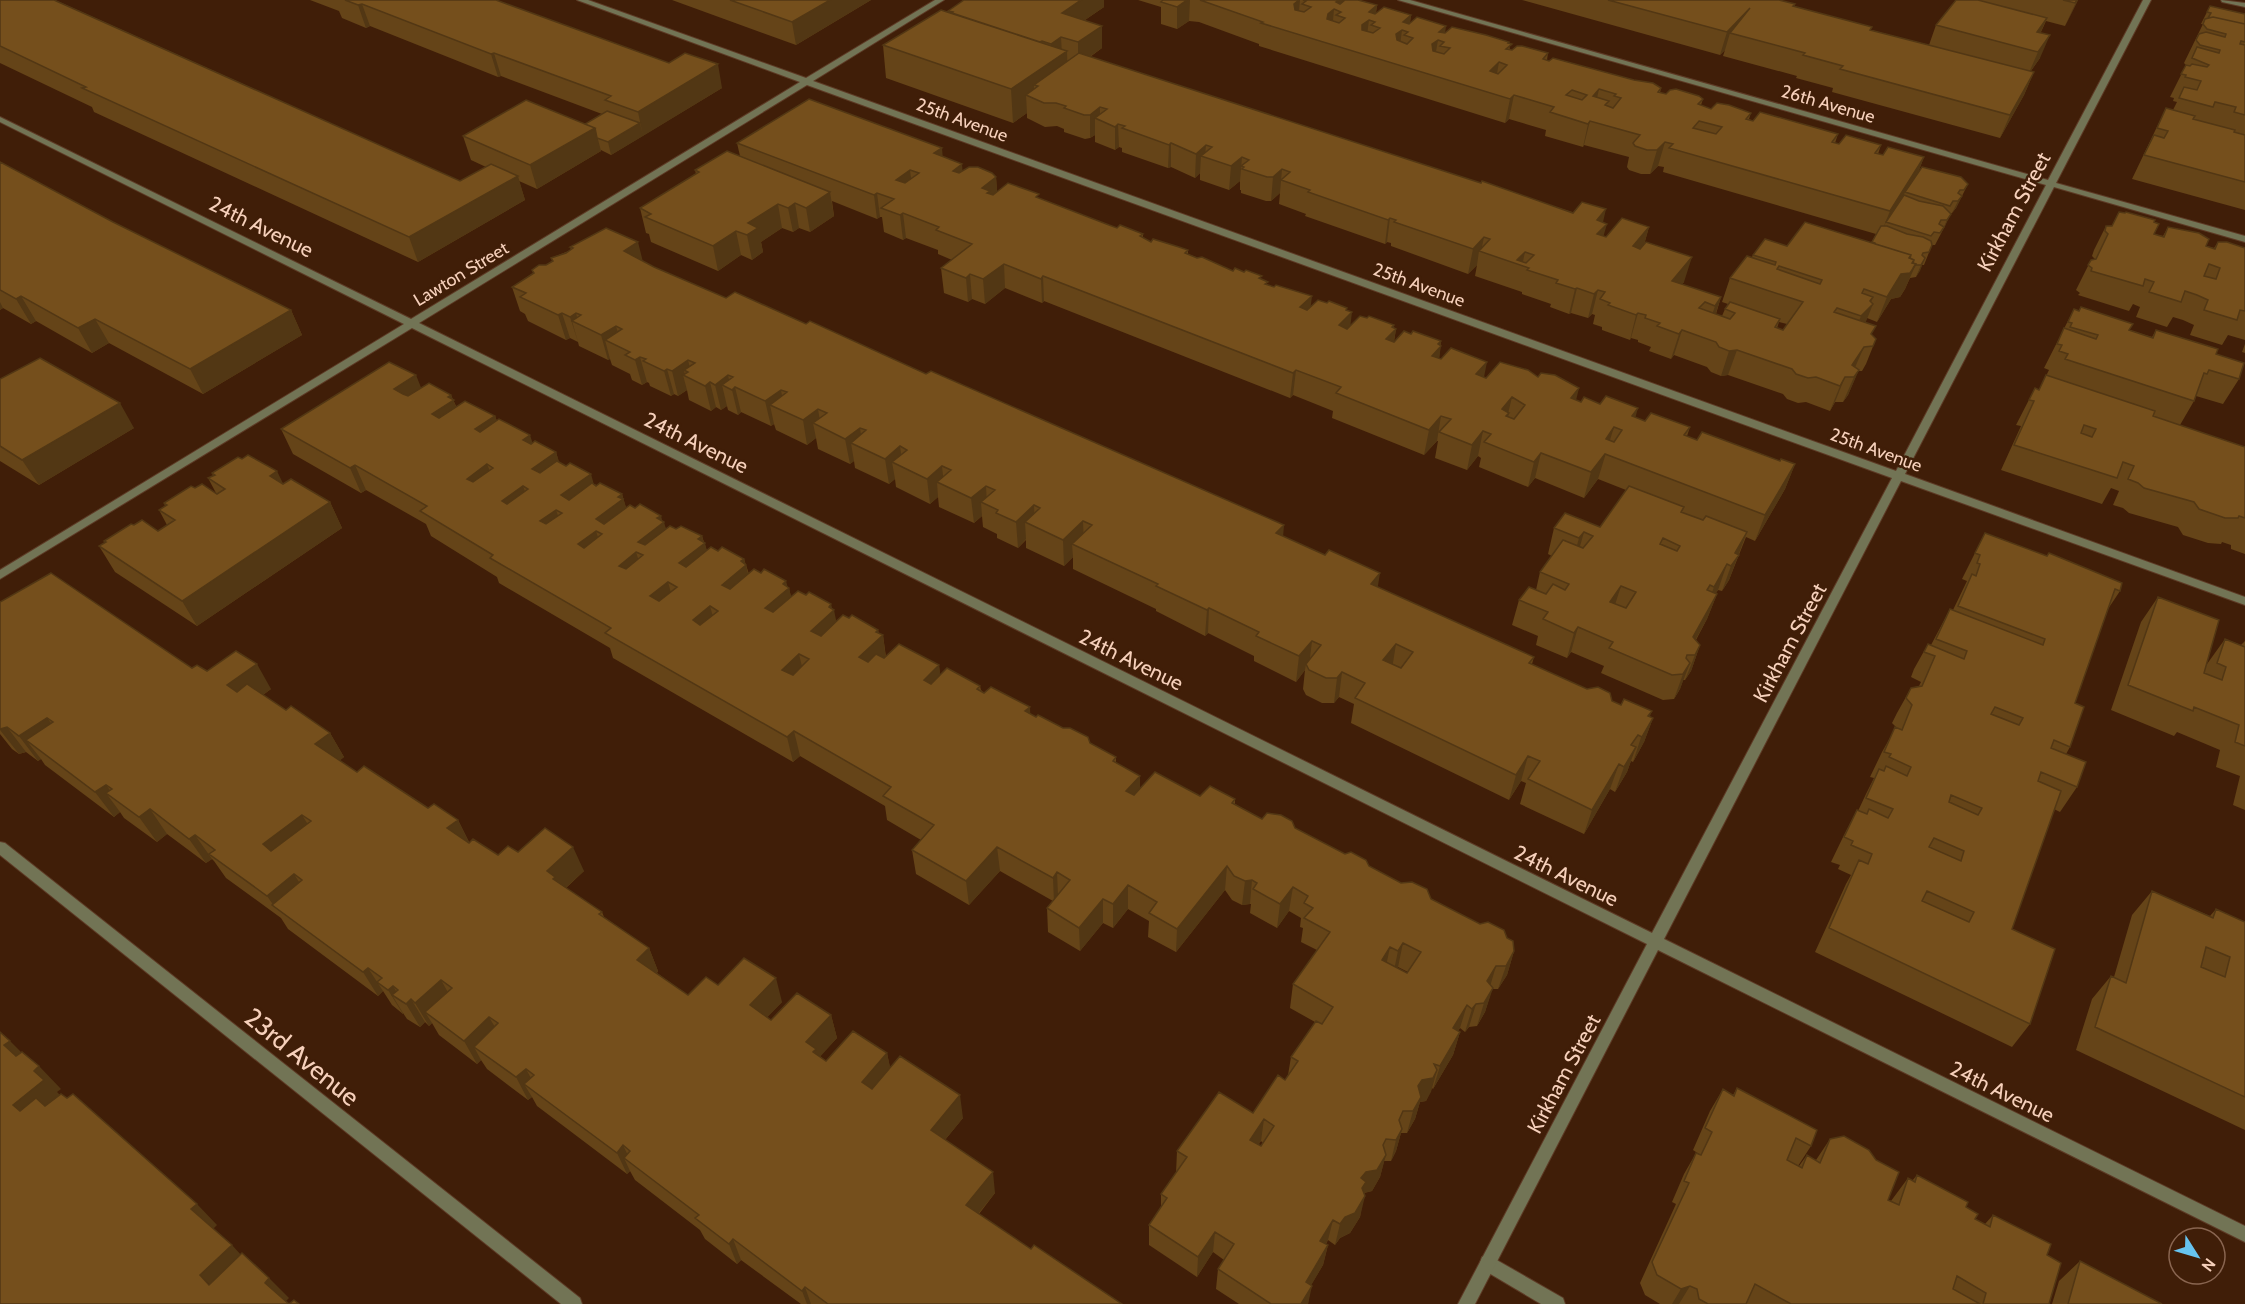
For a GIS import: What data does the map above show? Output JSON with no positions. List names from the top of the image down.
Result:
{
  "streets": {
    "street": [
      "26th Avenue",
      "25th Avenue",
      "Kirkham Street",
      "24th Avenue",
      "Lawton Street",
      "23rd Avenue"
    ]
  },
  "crossings": [
    ["26th Avenue", "Kirkham Street"],
    ["25th Avenue", "Kirkham Street"],
    ["25th Avenue", "Lawton Street"],
    ["Kirkham Street", "24th Avenue"],
    ["24th Avenue", "Lawton Street"]
  ],
  "north": "bottom right"
}
